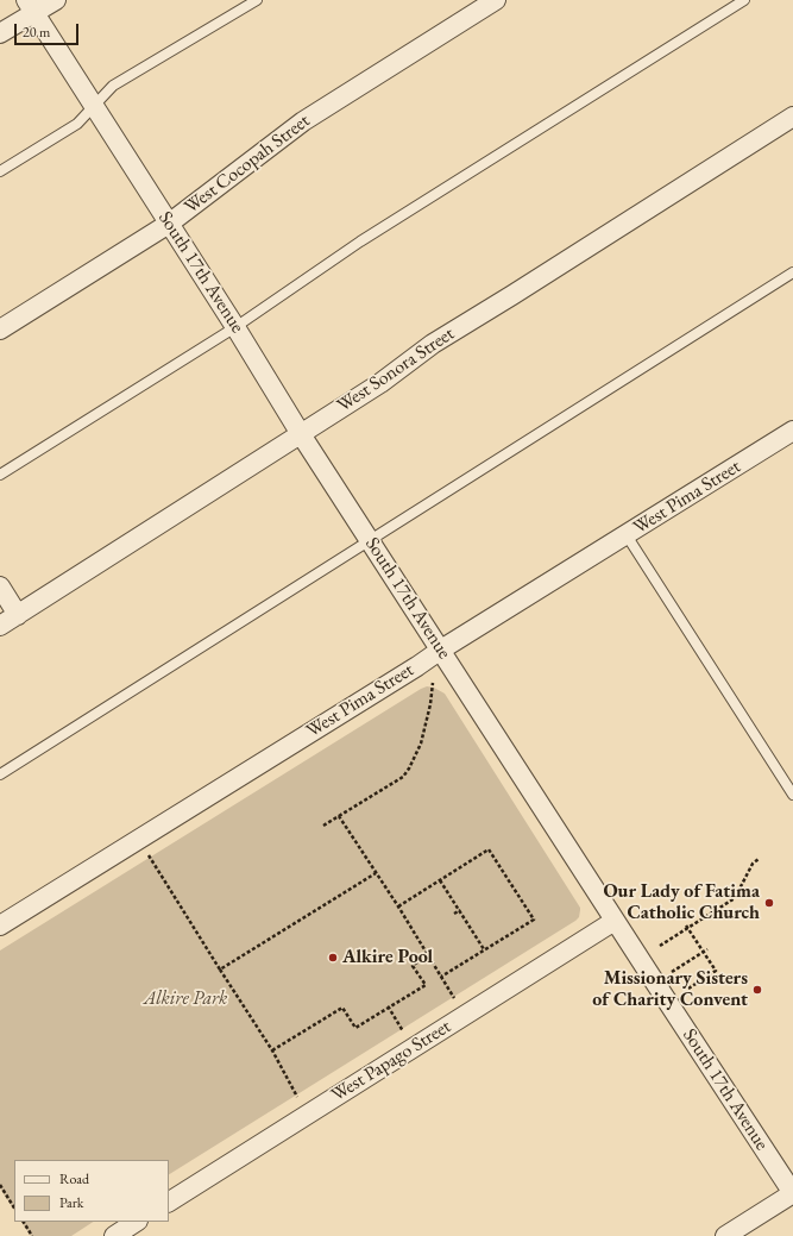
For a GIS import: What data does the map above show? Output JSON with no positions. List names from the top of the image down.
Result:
{
  "streets": {
    "street": [
      "West Cocopah Street",
      "South 17th Avenue",
      "West Sonora Street",
      "West Pima Street",
      "West Papago Street"
    ]
  },
  "crossings": [
    ["West Cocopah Street", "South 17th Avenue"],
    ["South 17th Avenue", "West Sonora Street"],
    ["South 17th Avenue", "West Pima Street"],
    ["South 17th Avenue", "West Papago Street"]
  ],
  "parks": ["Alkire Park"],
  "places": ["Our Lady of Fatima Catholic Church", "Alkire Pool", "Missionary Sisters of Charity Convent"],
  "legend": ["Road", "Park"],
  "scale_bar": "20 m"
}
